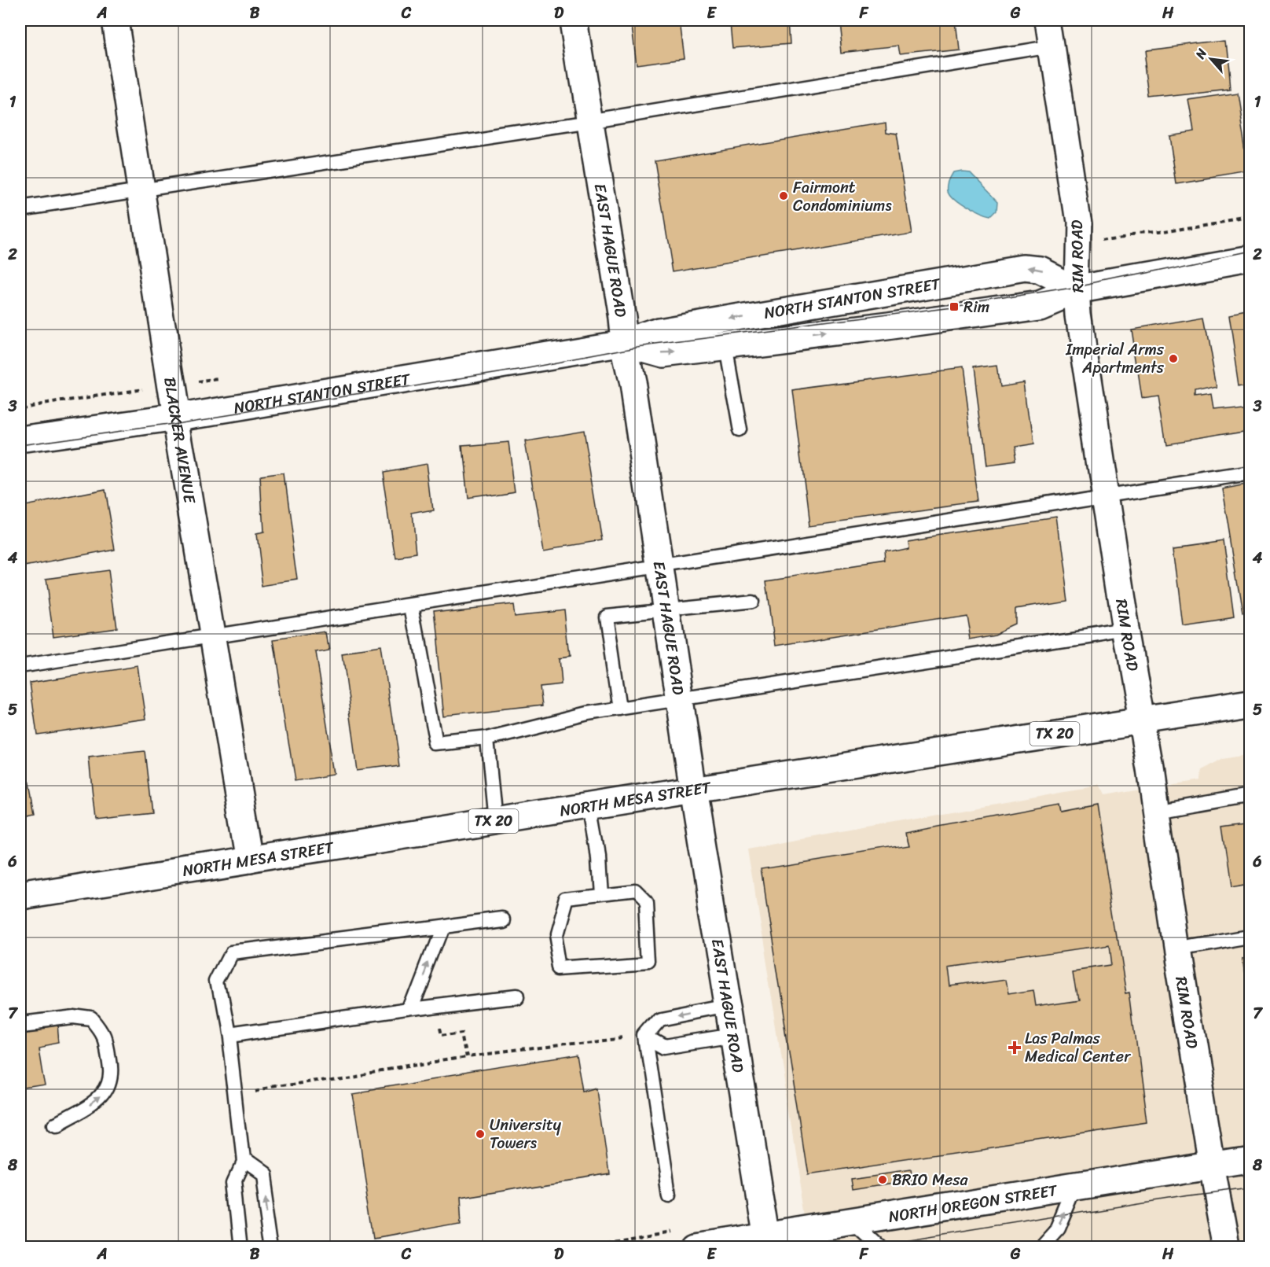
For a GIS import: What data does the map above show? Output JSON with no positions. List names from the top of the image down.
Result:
{
  "streets": {
    "street": [
      "EAST HAGUE ROAD",
      "RIM ROAD",
      "NORTH STANTON STREET",
      "BLACKER AVENUE",
      "TX 20",
      "NORTH MESA STREET",
      "NORTH OREGON STREET"
    ]
  },
  "crossings": [
    ["EAST HAGUE ROAD", "NORTH STANTON STREET"],
    ["EAST HAGUE ROAD", "NORTH MESA STREET"],
    ["EAST HAGUE ROAD", "NORTH OREGON STREET"],
    ["RIM ROAD", "NORTH STANTON STREET"],
    ["RIM ROAD", "NORTH MESA STREET"],
    ["RIM ROAD", "NORTH OREGON STREET"],
    ["NORTH STANTON STREET", "BLACKER AVENUE"],
    ["BLACKER AVENUE", "NORTH MESA STREET"]
  ],
  "places": {
    "other": [
      "Fairmont Condominiums",
      "Imperial Arms Apartments",
      "University Towers",
      "BRIO Mesa"
    ],
    "transit": ["Rim"],
    "health": ["Las Palmas Medical Center"]
  },
  "north": "top left",
  "grid": {
    "columns": [
      "A",
      "B",
      "C",
      "D",
      "E",
      "F",
      "G",
      "H"
    ],
    "rows": [
      "1",
      "2",
      "3",
      "4",
      "5",
      "6",
      "7",
      "8"
    ]
  }
}
